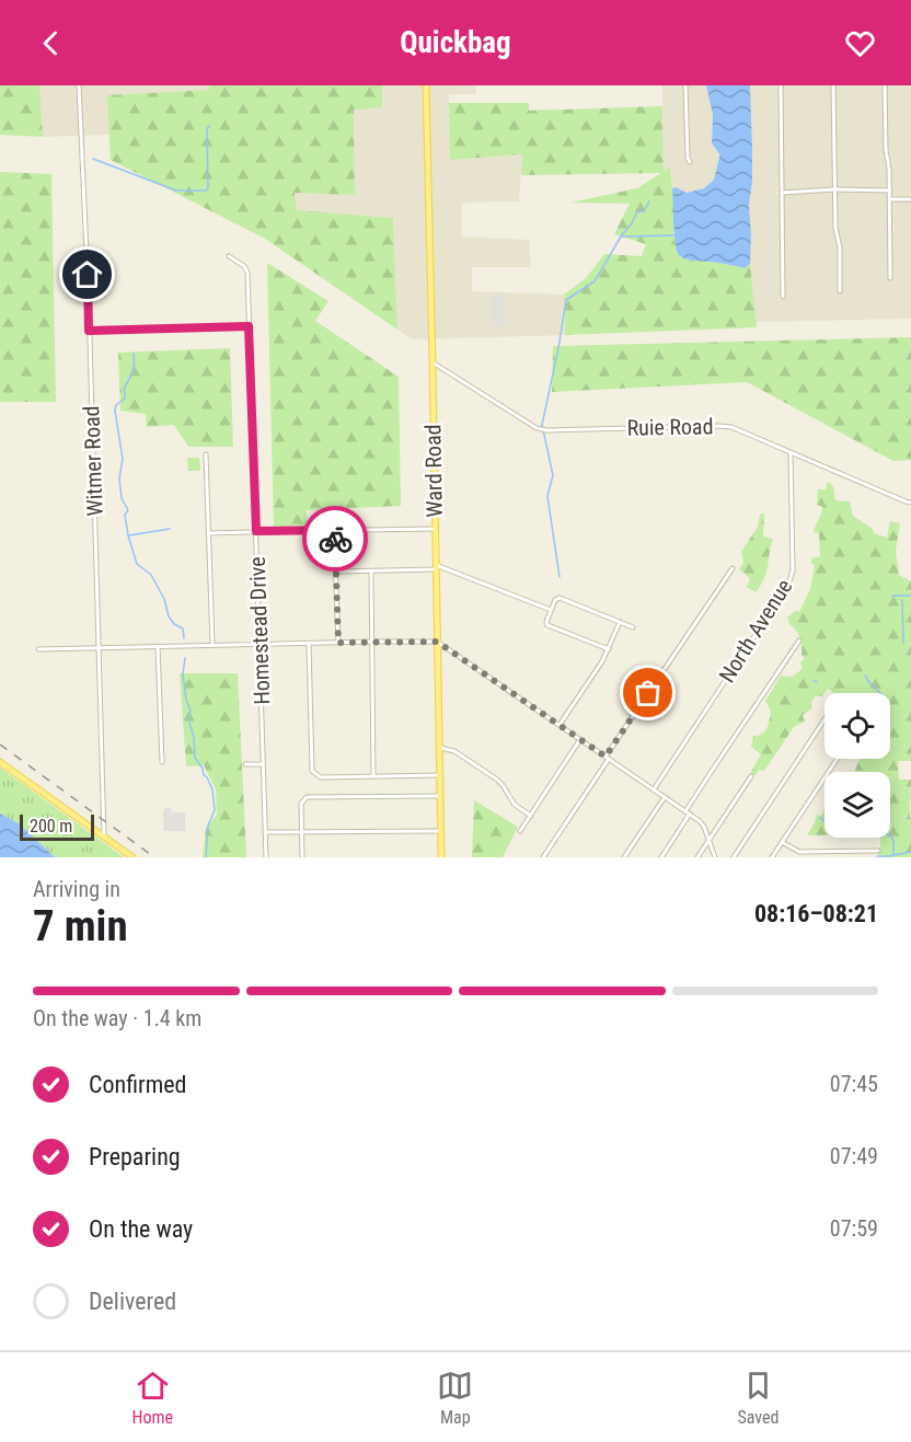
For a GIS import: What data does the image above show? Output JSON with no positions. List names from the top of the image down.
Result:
{
  "streets": {
    "main road": ["Ward Road"],
    "street": [
      "Ruie Road",
      "Witmer Road",
      "Homestead Drive",
      "North Avenue"
    ]
  },
  "crossings": [
    ["Ruie Road", "Ward Road"],
    ["Ruie Road", "North Avenue"]
  ],
  "scale_bar": "200 m",
  "page": {
    "header": "Quickbag",
    "scale": "200 m",
    "heading": ["7 min", "Arriving in", "08:16–08:21"],
    "bar": "On the way · 1.4 km",
    "list": [
      ["Confirmed", "07:45"],
      ["Preparing", "07:49"],
      ["On the way", "07:59"],
      "Delivered"
    ],
    "tabs": ["Home", "Map", "Saved"]
  }
}
